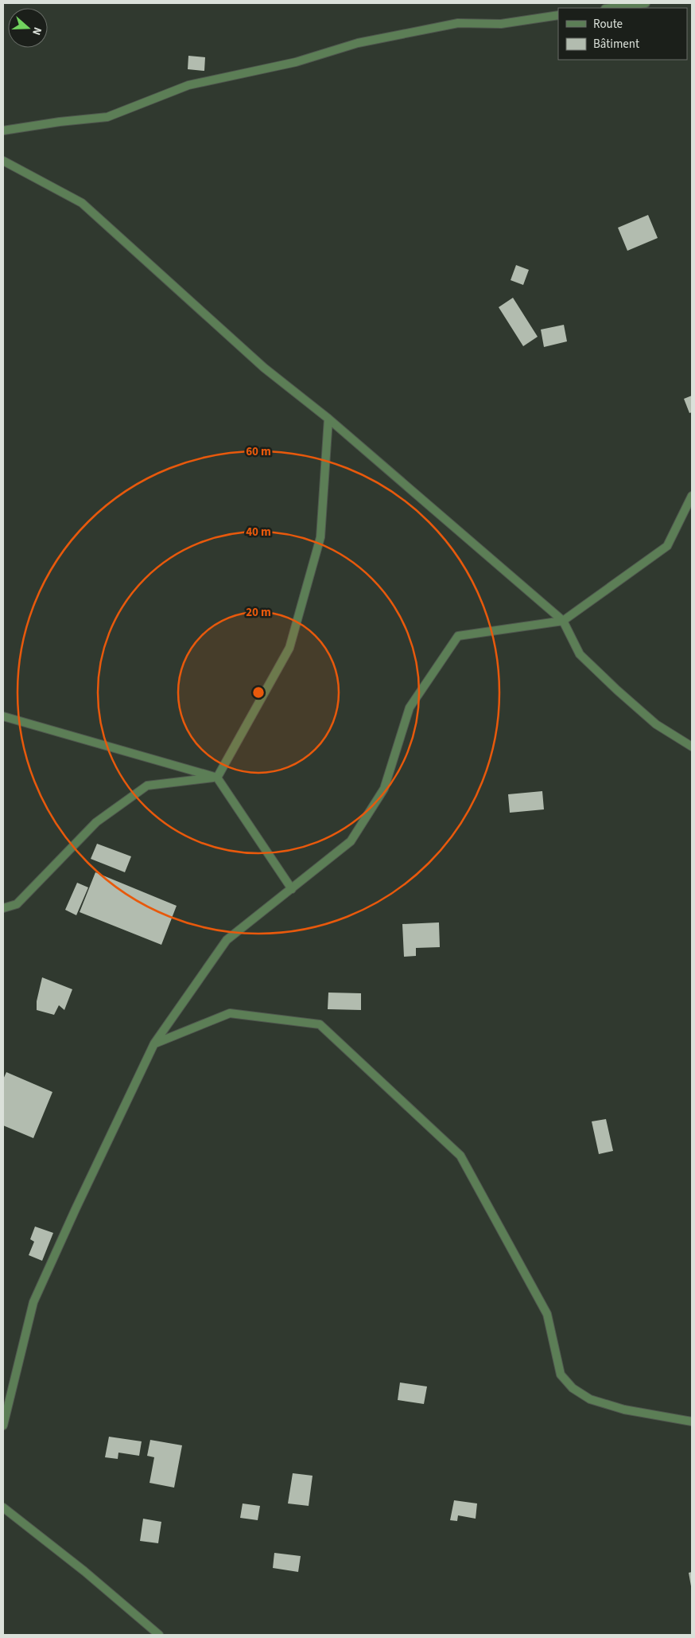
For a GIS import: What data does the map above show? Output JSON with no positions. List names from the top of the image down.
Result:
{
  "legend": ["Route", "Bâtiment"],
  "north": "right",
  "rings": ["60 m", "40 m", "20 m"]
}
